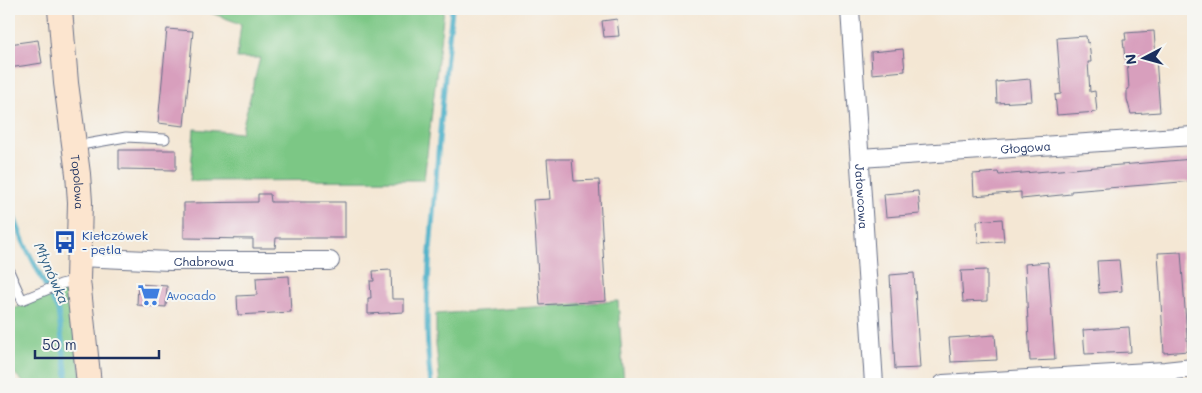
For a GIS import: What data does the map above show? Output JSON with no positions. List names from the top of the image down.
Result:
{
  "streets": {
    "street": [
      "Głogowa",
      "Topolowa",
      "Jałowcowa",
      "Chabrowa"
    ]
  },
  "crossings": [
    ["Głogowa", "Jałowcowa"],
    ["Topolowa", "Chabrowa"]
  ],
  "water": ["Młynówka"],
  "places": {
    "bus stop": ["Kiełczówek - pętla"],
    "supermarket": ["Avocado"]
  },
  "scale_bar": "50 m",
  "north": "left"
}
